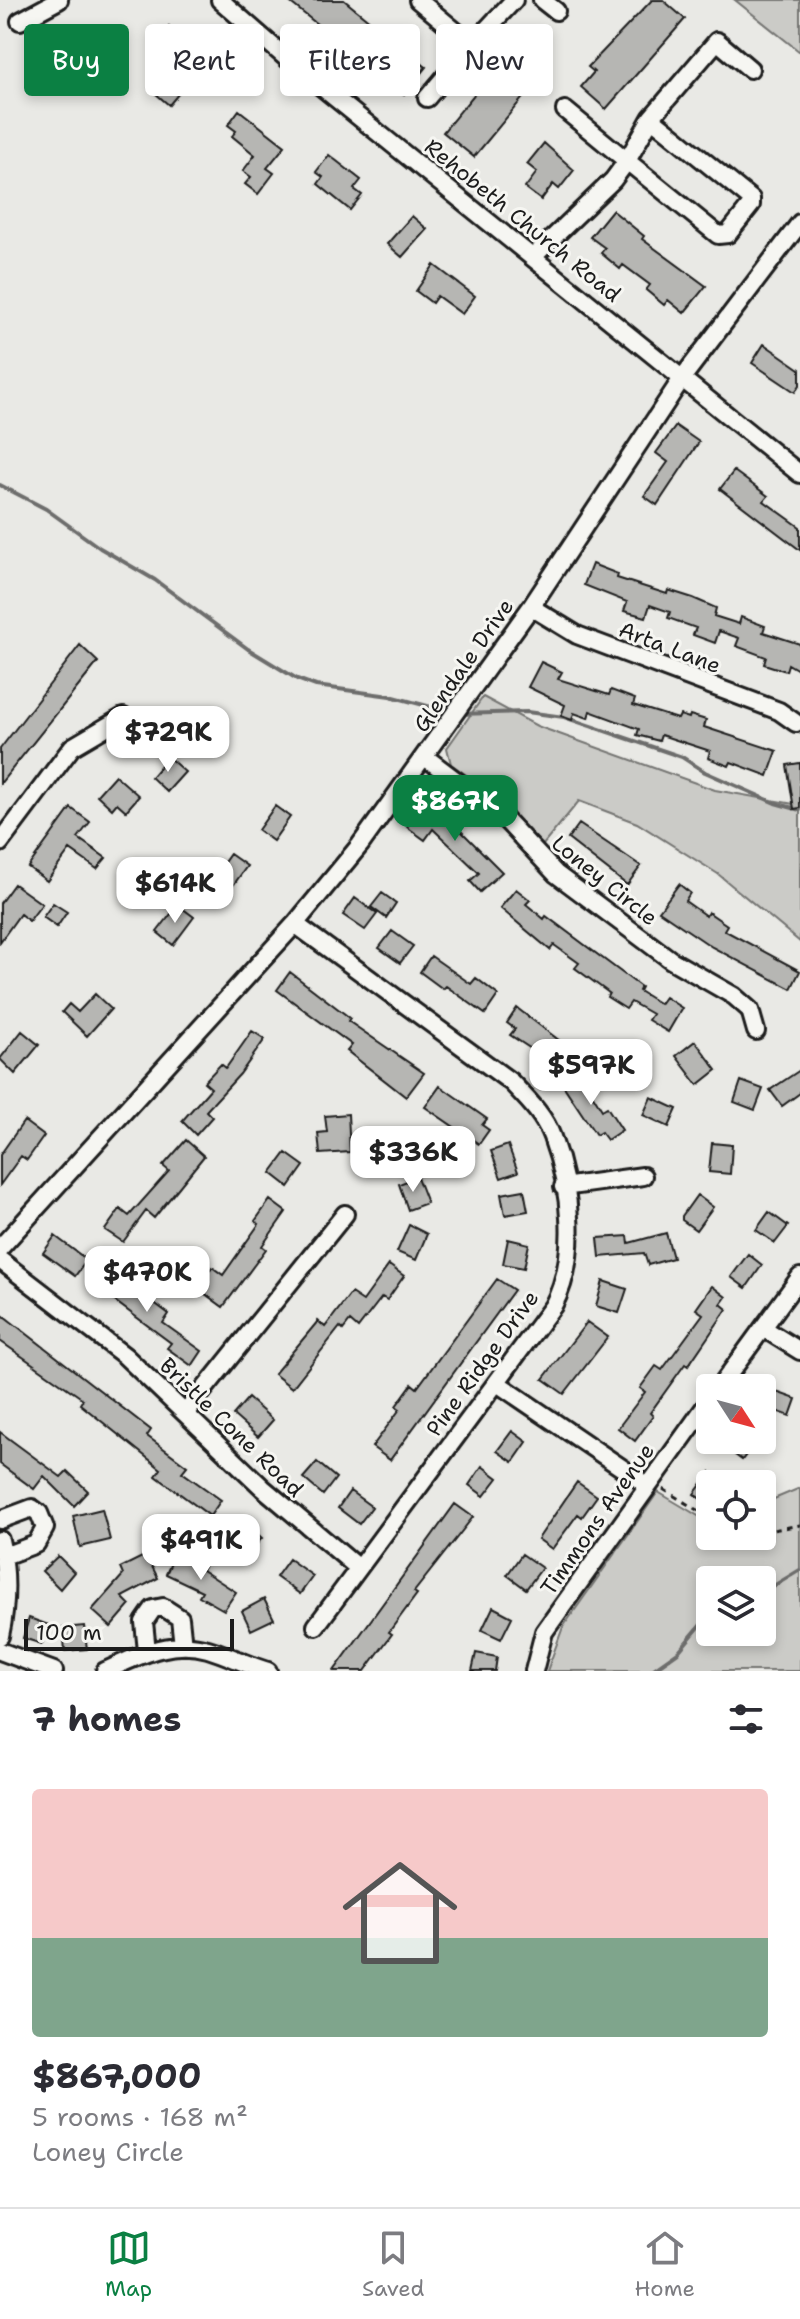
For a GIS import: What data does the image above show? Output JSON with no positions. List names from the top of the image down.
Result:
{
  "streets": {
    "street": [
      "Rehobeth Church Road",
      "Arta Lane",
      "Glendale Drive",
      "Loney Circle",
      "Pine Ridge Drive",
      "Bristle Cone Road",
      "Timmons Avenue"
    ]
  },
  "crossings": [
    ["Rehobeth Church Road", "Glendale Drive"],
    ["Arta Lane", "Glendale Drive"],
    ["Glendale Drive", "Loney Circle"],
    ["Glendale Drive", "Pine Ridge Drive"],
    ["Pine Ridge Drive", "Bristle Cone Road"]
  ],
  "scale_bar": "100 m",
  "north": "bottom right",
  "page": {
    "chip": [
      "Buy",
      "Rent",
      "Filters",
      "New"
    ],
    "price": [
      "$729K",
      "$867K",
      "$614K",
      "$597K",
      "$336K",
      "$470K",
      "$491K"
    ],
    "scale": "100 m",
    "heading": "7 homes",
    "list": [
      {
        "name": "$867,000",
        "note": "5 rooms · 168 m² · Loney Circle"
      }
    ],
    "tabs": ["Map", "Saved", "Home"]
  }
}
